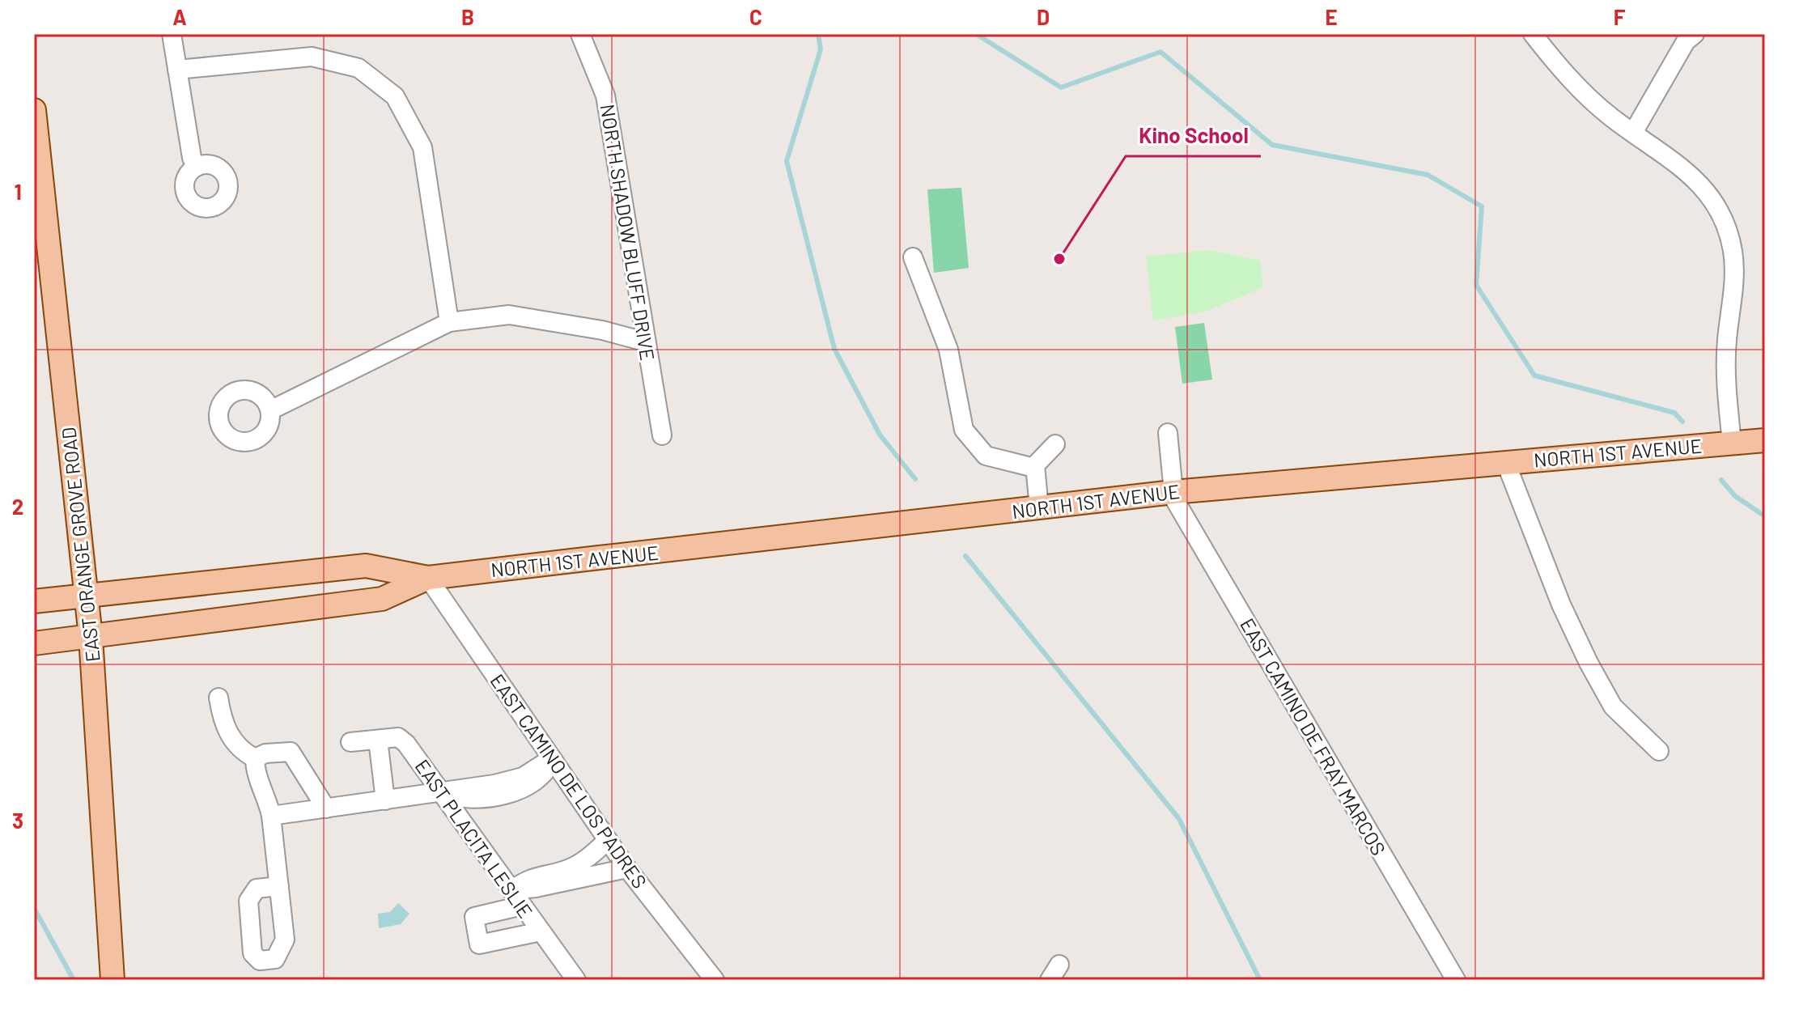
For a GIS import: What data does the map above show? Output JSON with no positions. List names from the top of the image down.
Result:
{
  "streets": {
    "main road": ["NORTH 1ST AVENUE", "EAST ORANGE GROVE ROAD"],
    "street": [
      "NORTH SHADOW BLUFF DRIVE",
      "EAST CAMINO DE FRAY MARCOS",
      "EAST CAMINO DE LOS PADRES",
      "EAST PLACITA LESLIE"
    ]
  },
  "crossings": [
    ["NORTH 1ST AVENUE", "EAST ORANGE GROVE ROAD"],
    ["NORTH 1ST AVENUE", "EAST CAMINO DE FRAY MARCOS"],
    ["NORTH 1ST AVENUE", "EAST CAMINO DE LOS PADRES"]
  ],
  "places": ["Kino School"],
  "grid": {
    "columns": [
      "A",
      "B",
      "C",
      "D",
      "E",
      "F"
    ],
    "rows": ["1", "2", "3"]
  }
}
